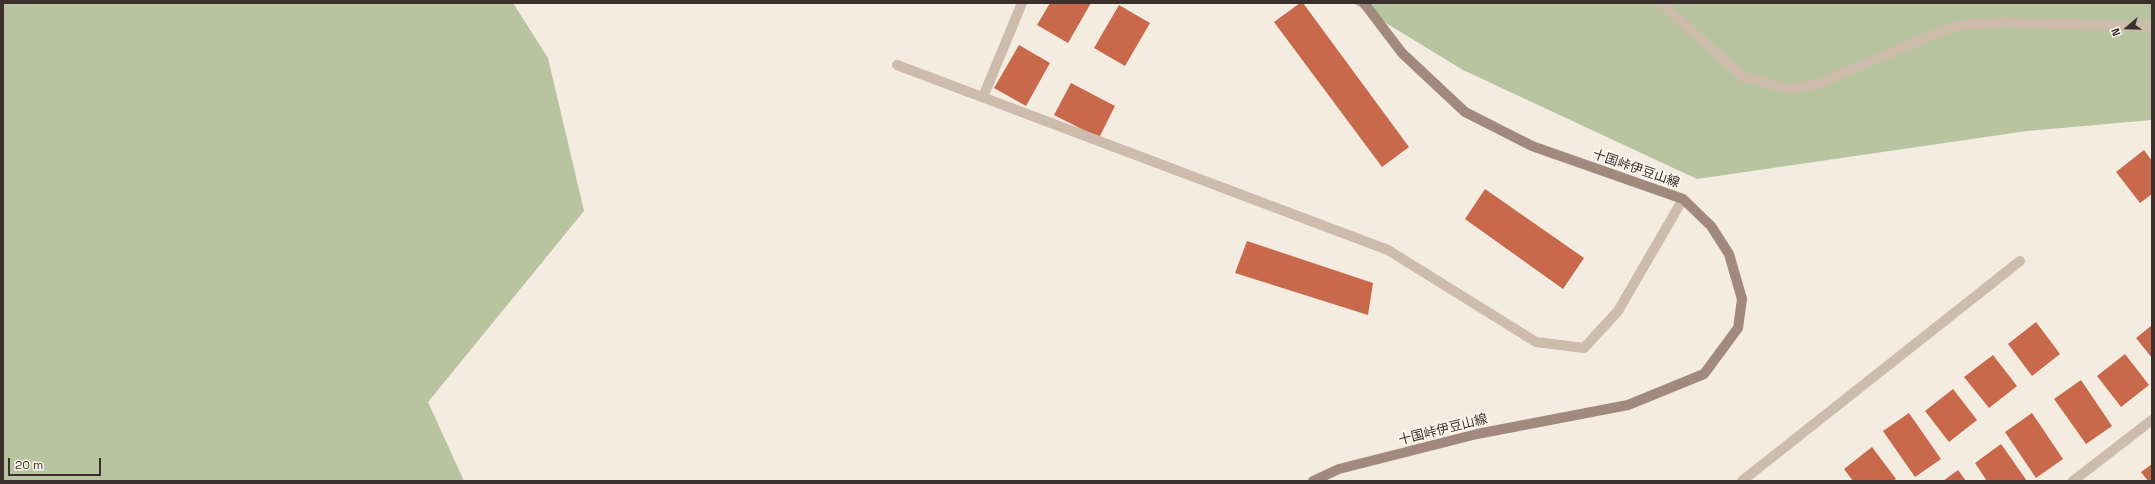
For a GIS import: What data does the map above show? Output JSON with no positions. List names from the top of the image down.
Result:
{
  "streets": {
    "main road": ["十国峠伊豆山線"]
  },
  "scale_bar": "20 m",
  "north": "left"
}
